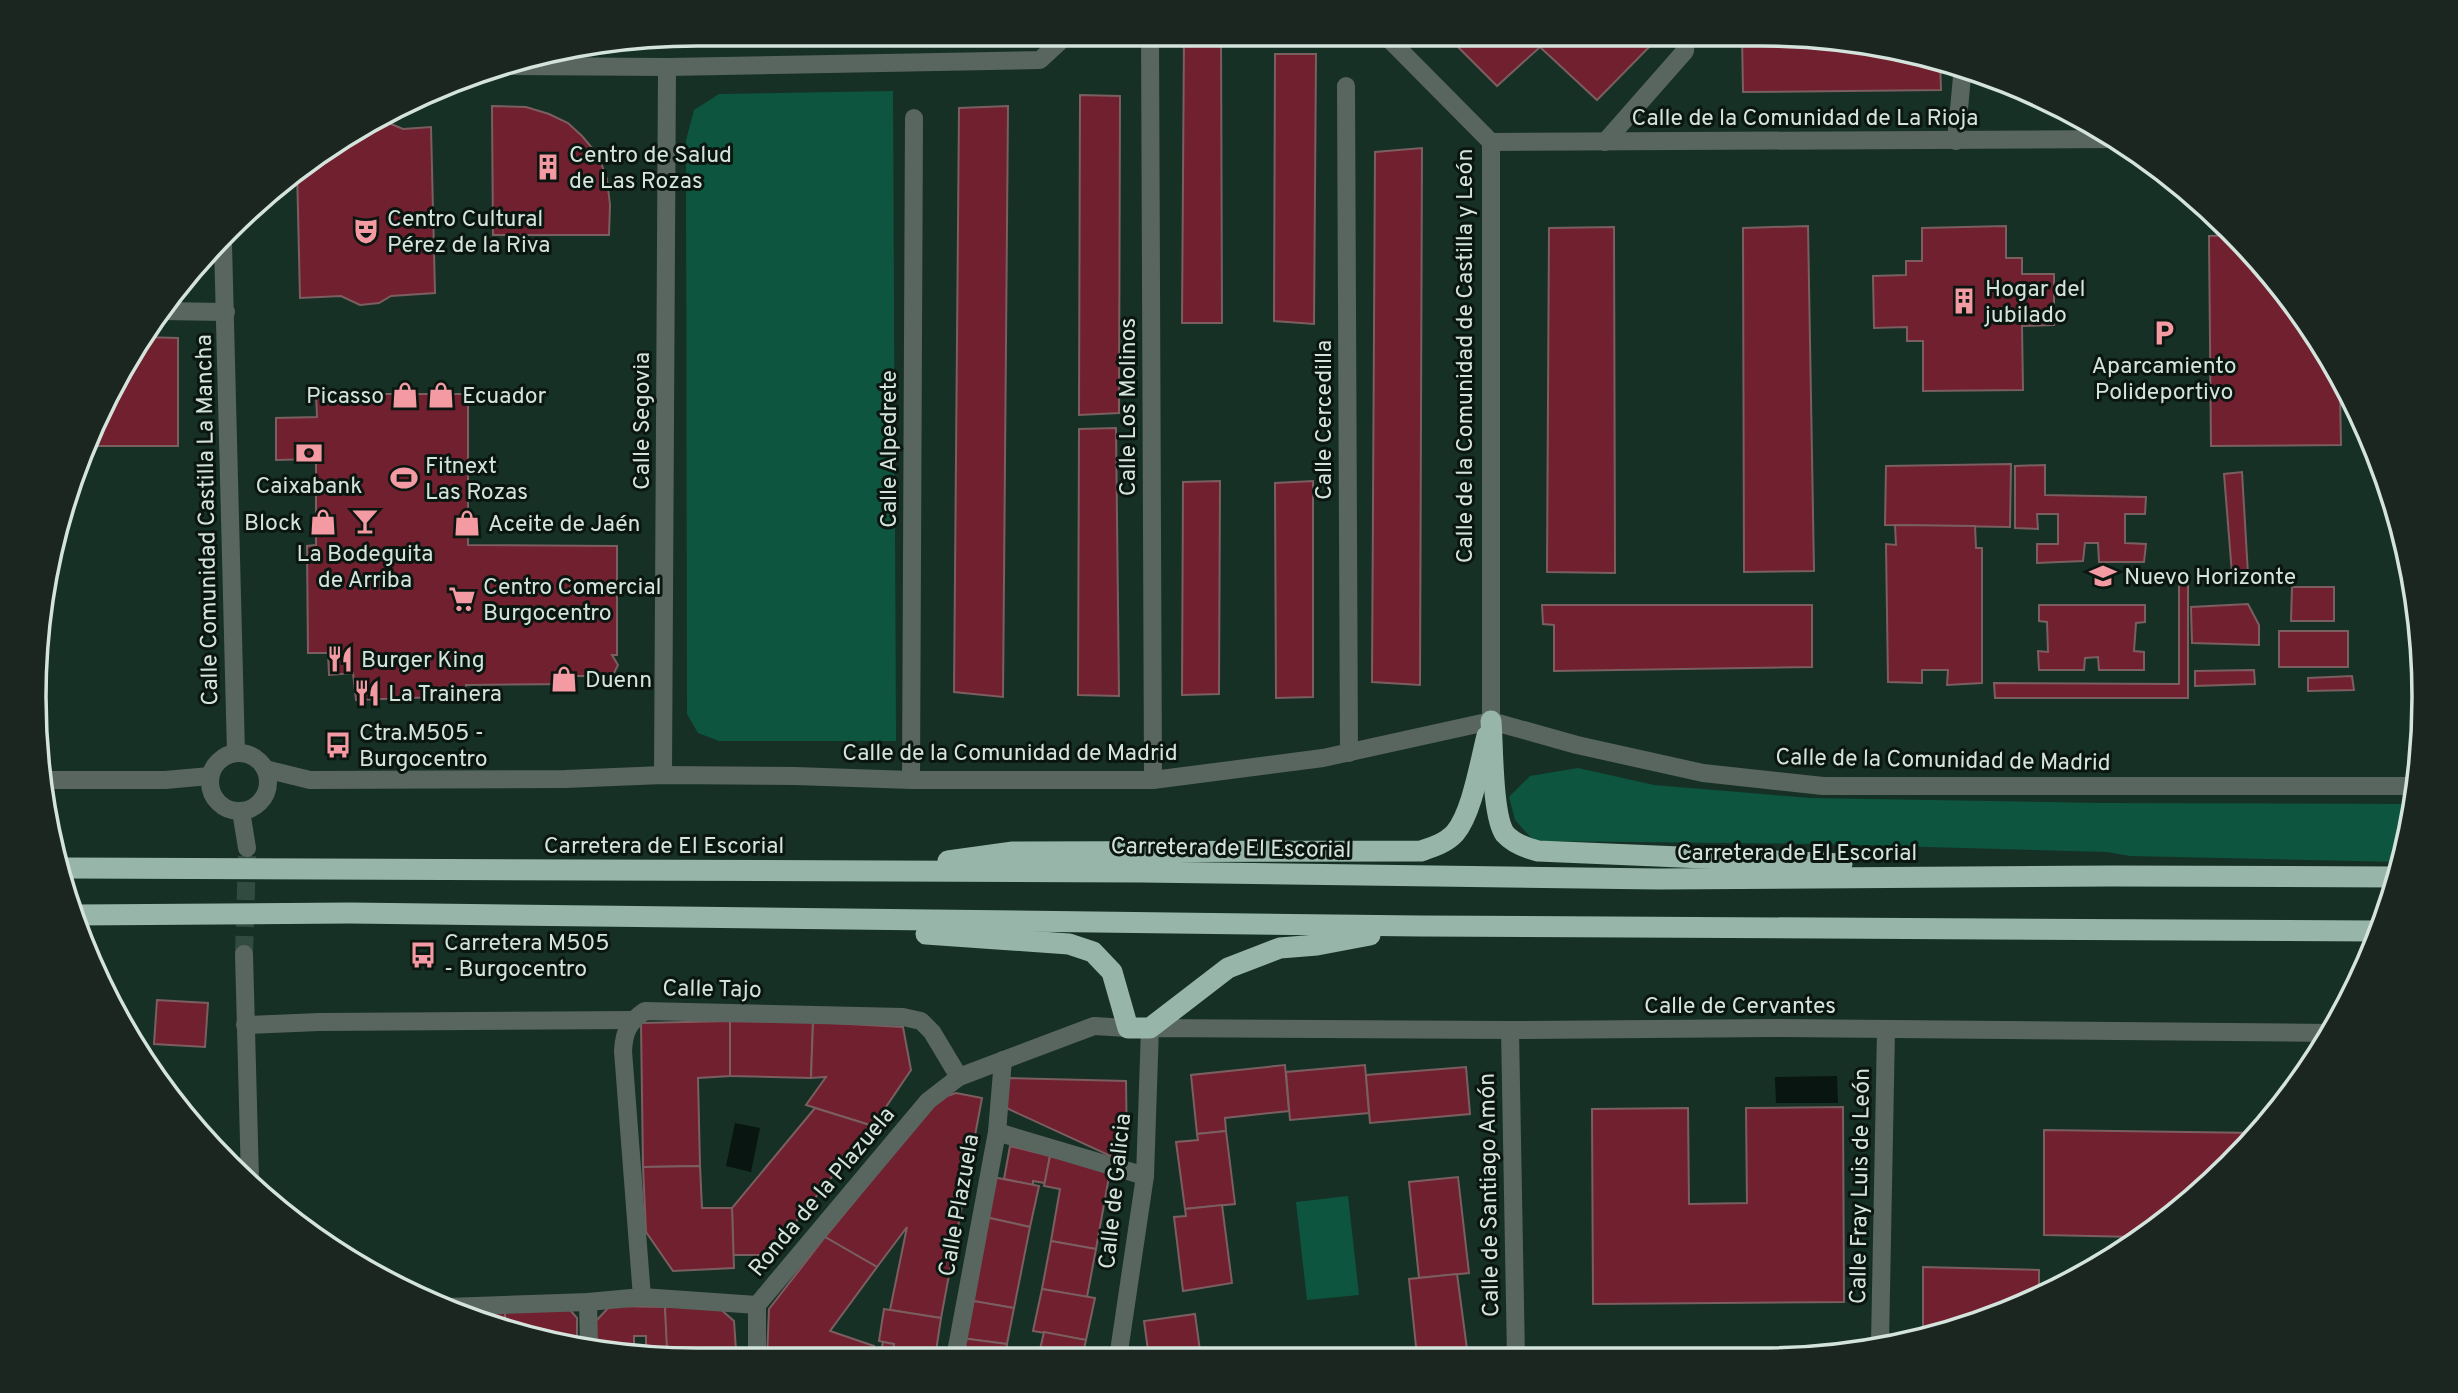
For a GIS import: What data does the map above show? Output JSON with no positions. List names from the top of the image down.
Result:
{
  "streets": {
    "highway": ["Carretera de El Escorial"],
    "street": [
      "Calle de la Comunidad de La Rioja",
      "Calle de la Comunidad de Castilla y León",
      "Calle Los Molinos",
      "Calle Cercedilla",
      "Calle Segovia",
      "Calle Alpedrete",
      "Calle Comunidad Castilla La Mancha",
      "Calle de la Comunidad de Madrid",
      "Calle Tajo",
      "Calle de Cervantes",
      "Calle Fray Luis de León",
      "Ronda de la Plazuela",
      "Calle de Galicia",
      "Calle de Santiago Amón",
      "Calle Plazuela"
    ]
  },
  "crossings": [
    ["Calle de la Comunidad de La Rioja", "Calle de la Comunidad de Castilla y León"],
    ["Calle de la Comunidad de Castilla y León", "Calle de la Comunidad de Madrid"],
    ["Calle Los Molinos", "Calle de la Comunidad de Madrid"],
    ["Calle Cercedilla", "Calle de la Comunidad de Madrid"],
    ["Calle Segovia", "Calle de la Comunidad de Madrid"],
    ["Calle Alpedrete", "Calle de la Comunidad de Madrid"],
    ["Calle Comunidad Castilla La Mancha", "Calle de la Comunidad de Madrid"],
    ["Calle Tajo", "Ronda de la Plazuela"],
    ["Calle de Cervantes", "Calle Fray Luis de León"],
    ["Calle de Cervantes", "Calle de Galicia"],
    ["Calle de Cervantes", "Calle de Santiago Amón"],
    ["Ronda de la Plazuela", "Calle Plazuela"]
  ],
  "places": {
    "building": ["Centro de Salud de Las Rozas", "Hogar del jubilado"],
    "theatre": ["Centro Cultural Pérez de la Riva"],
    "parking": ["Aparcamiento Polideportivo"],
    "shop": [
      "Picasso",
      "Ecuador",
      "Block",
      "Aceite de Jaén",
      "Duenn"
    ],
    "bank": ["Caixabank"],
    "sports": ["Fitnext Las Rozas"],
    "bar": ["La Bodeguita de Arriba"],
    "school or university": ["Nuevo Horizonte"],
    "supermarket": ["Centro Comercial Burgocentro"],
    "restaurant": ["Burger King", "La Trainera"],
    "bus stop": ["Ctra.M505 - Burgocentro", "Carretera M505 - Burgocentro"]
  }
}
